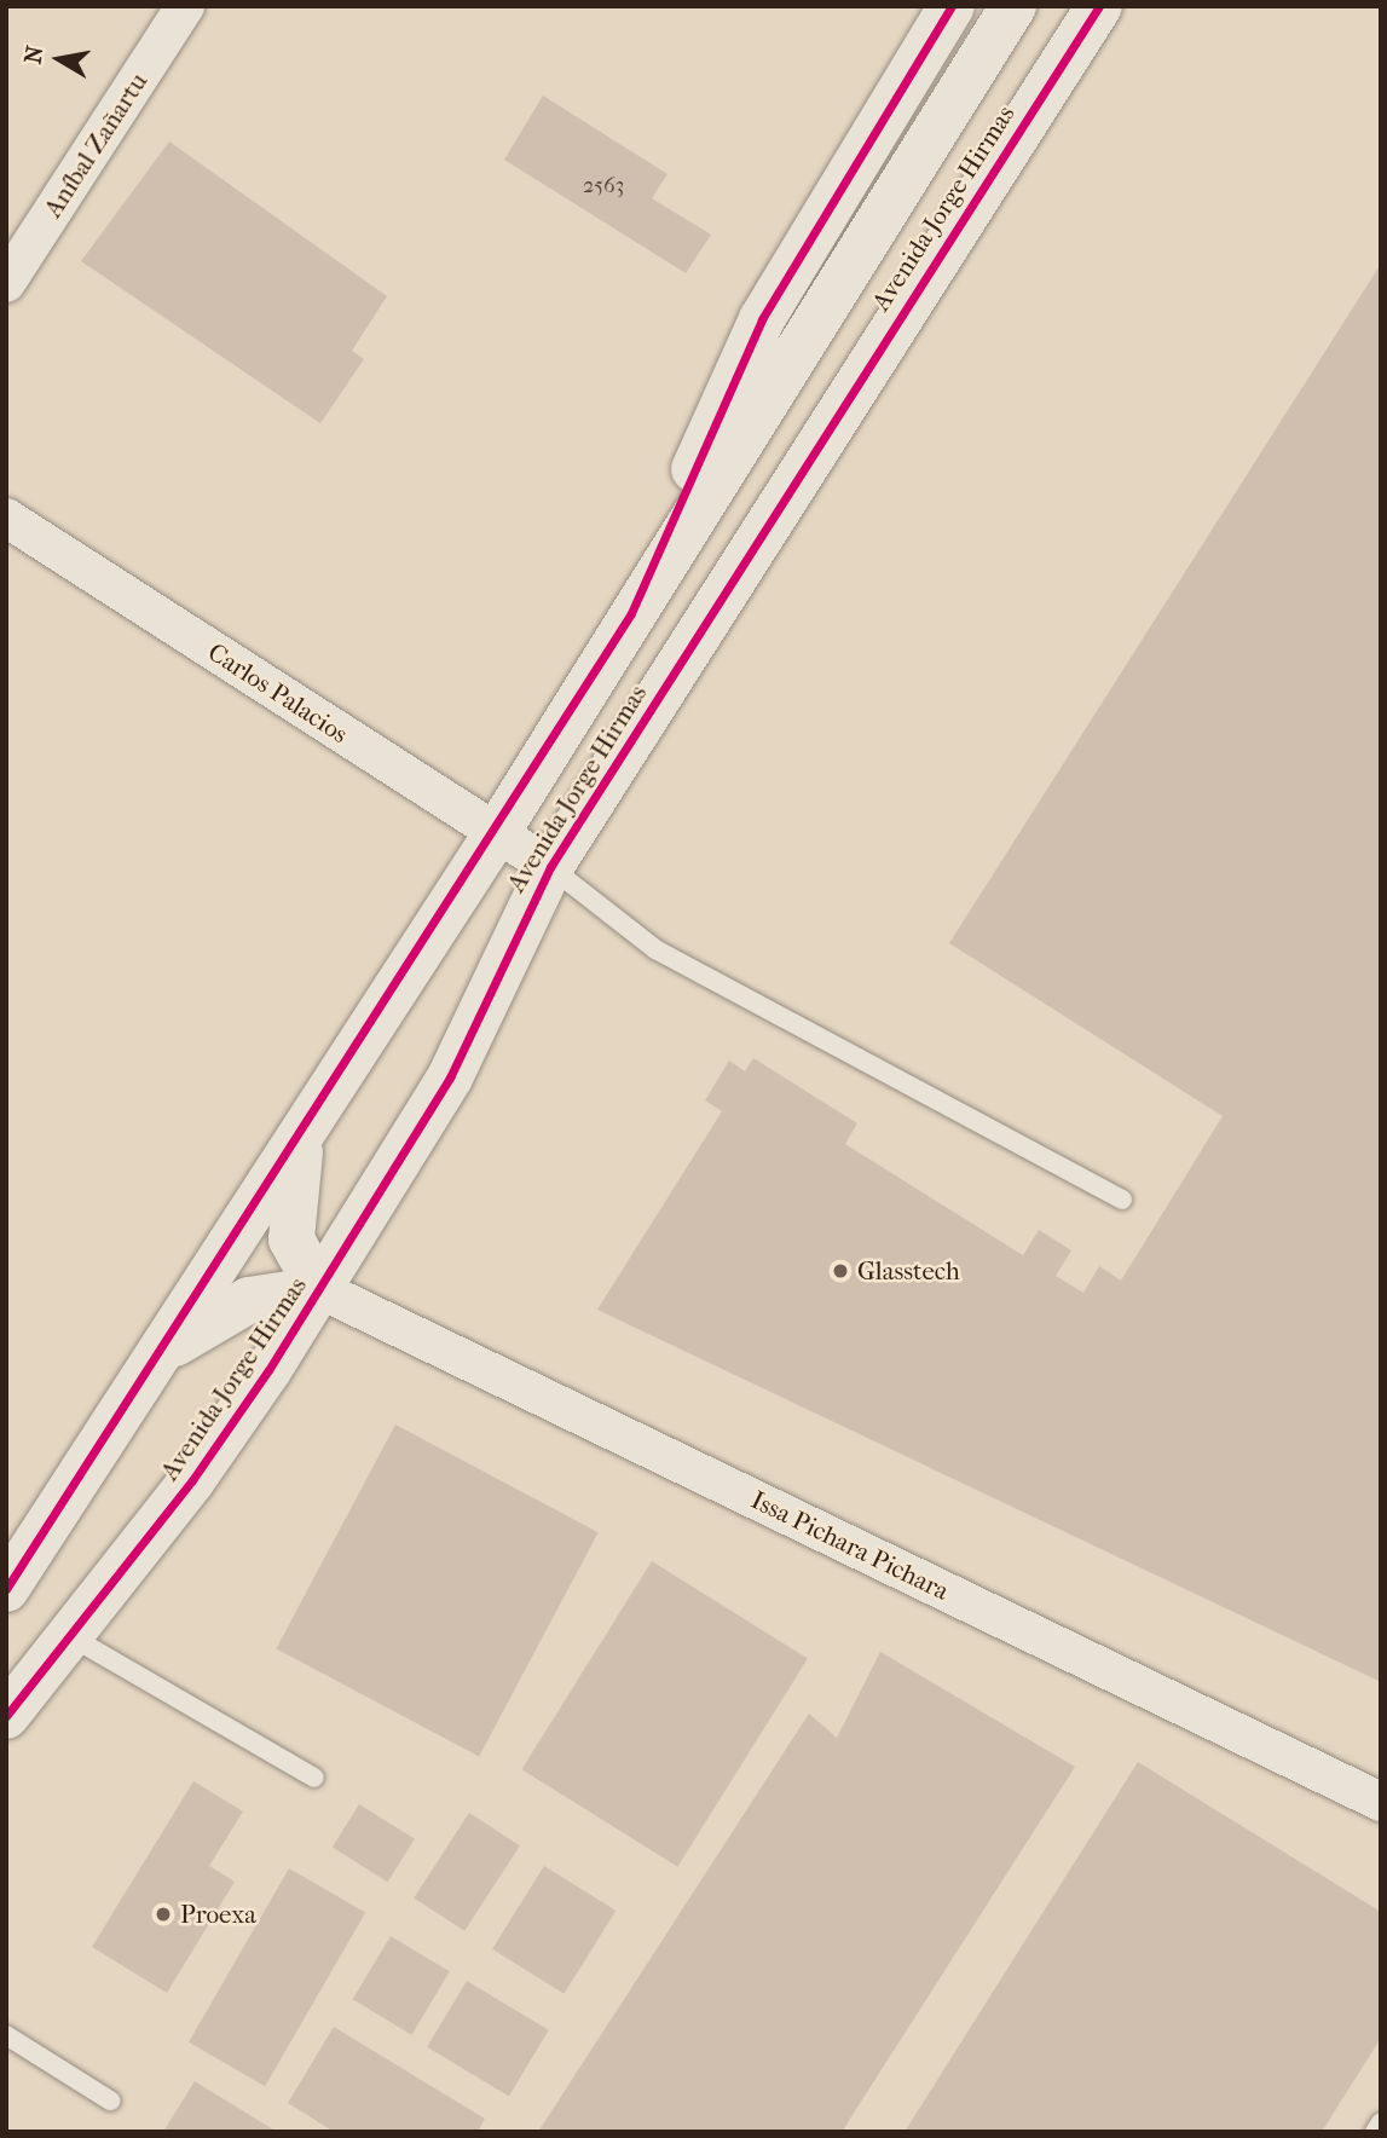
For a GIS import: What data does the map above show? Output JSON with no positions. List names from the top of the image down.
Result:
{
  "streets": {
    "street": [
      "Aníbal Zañartu",
      "Avenida Jorge Hirmas",
      "Carlos Palacios",
      "Issa Pichara Pichara"
    ]
  },
  "crossings": [
    ["Avenida Jorge Hirmas", "Carlos Palacios"],
    ["Avenida Jorge Hirmas", "Issa Pichara Pichara"]
  ],
  "places": ["Glasstech", "Proexa"],
  "house_numbers": ["2563"],
  "north": "left"
}
